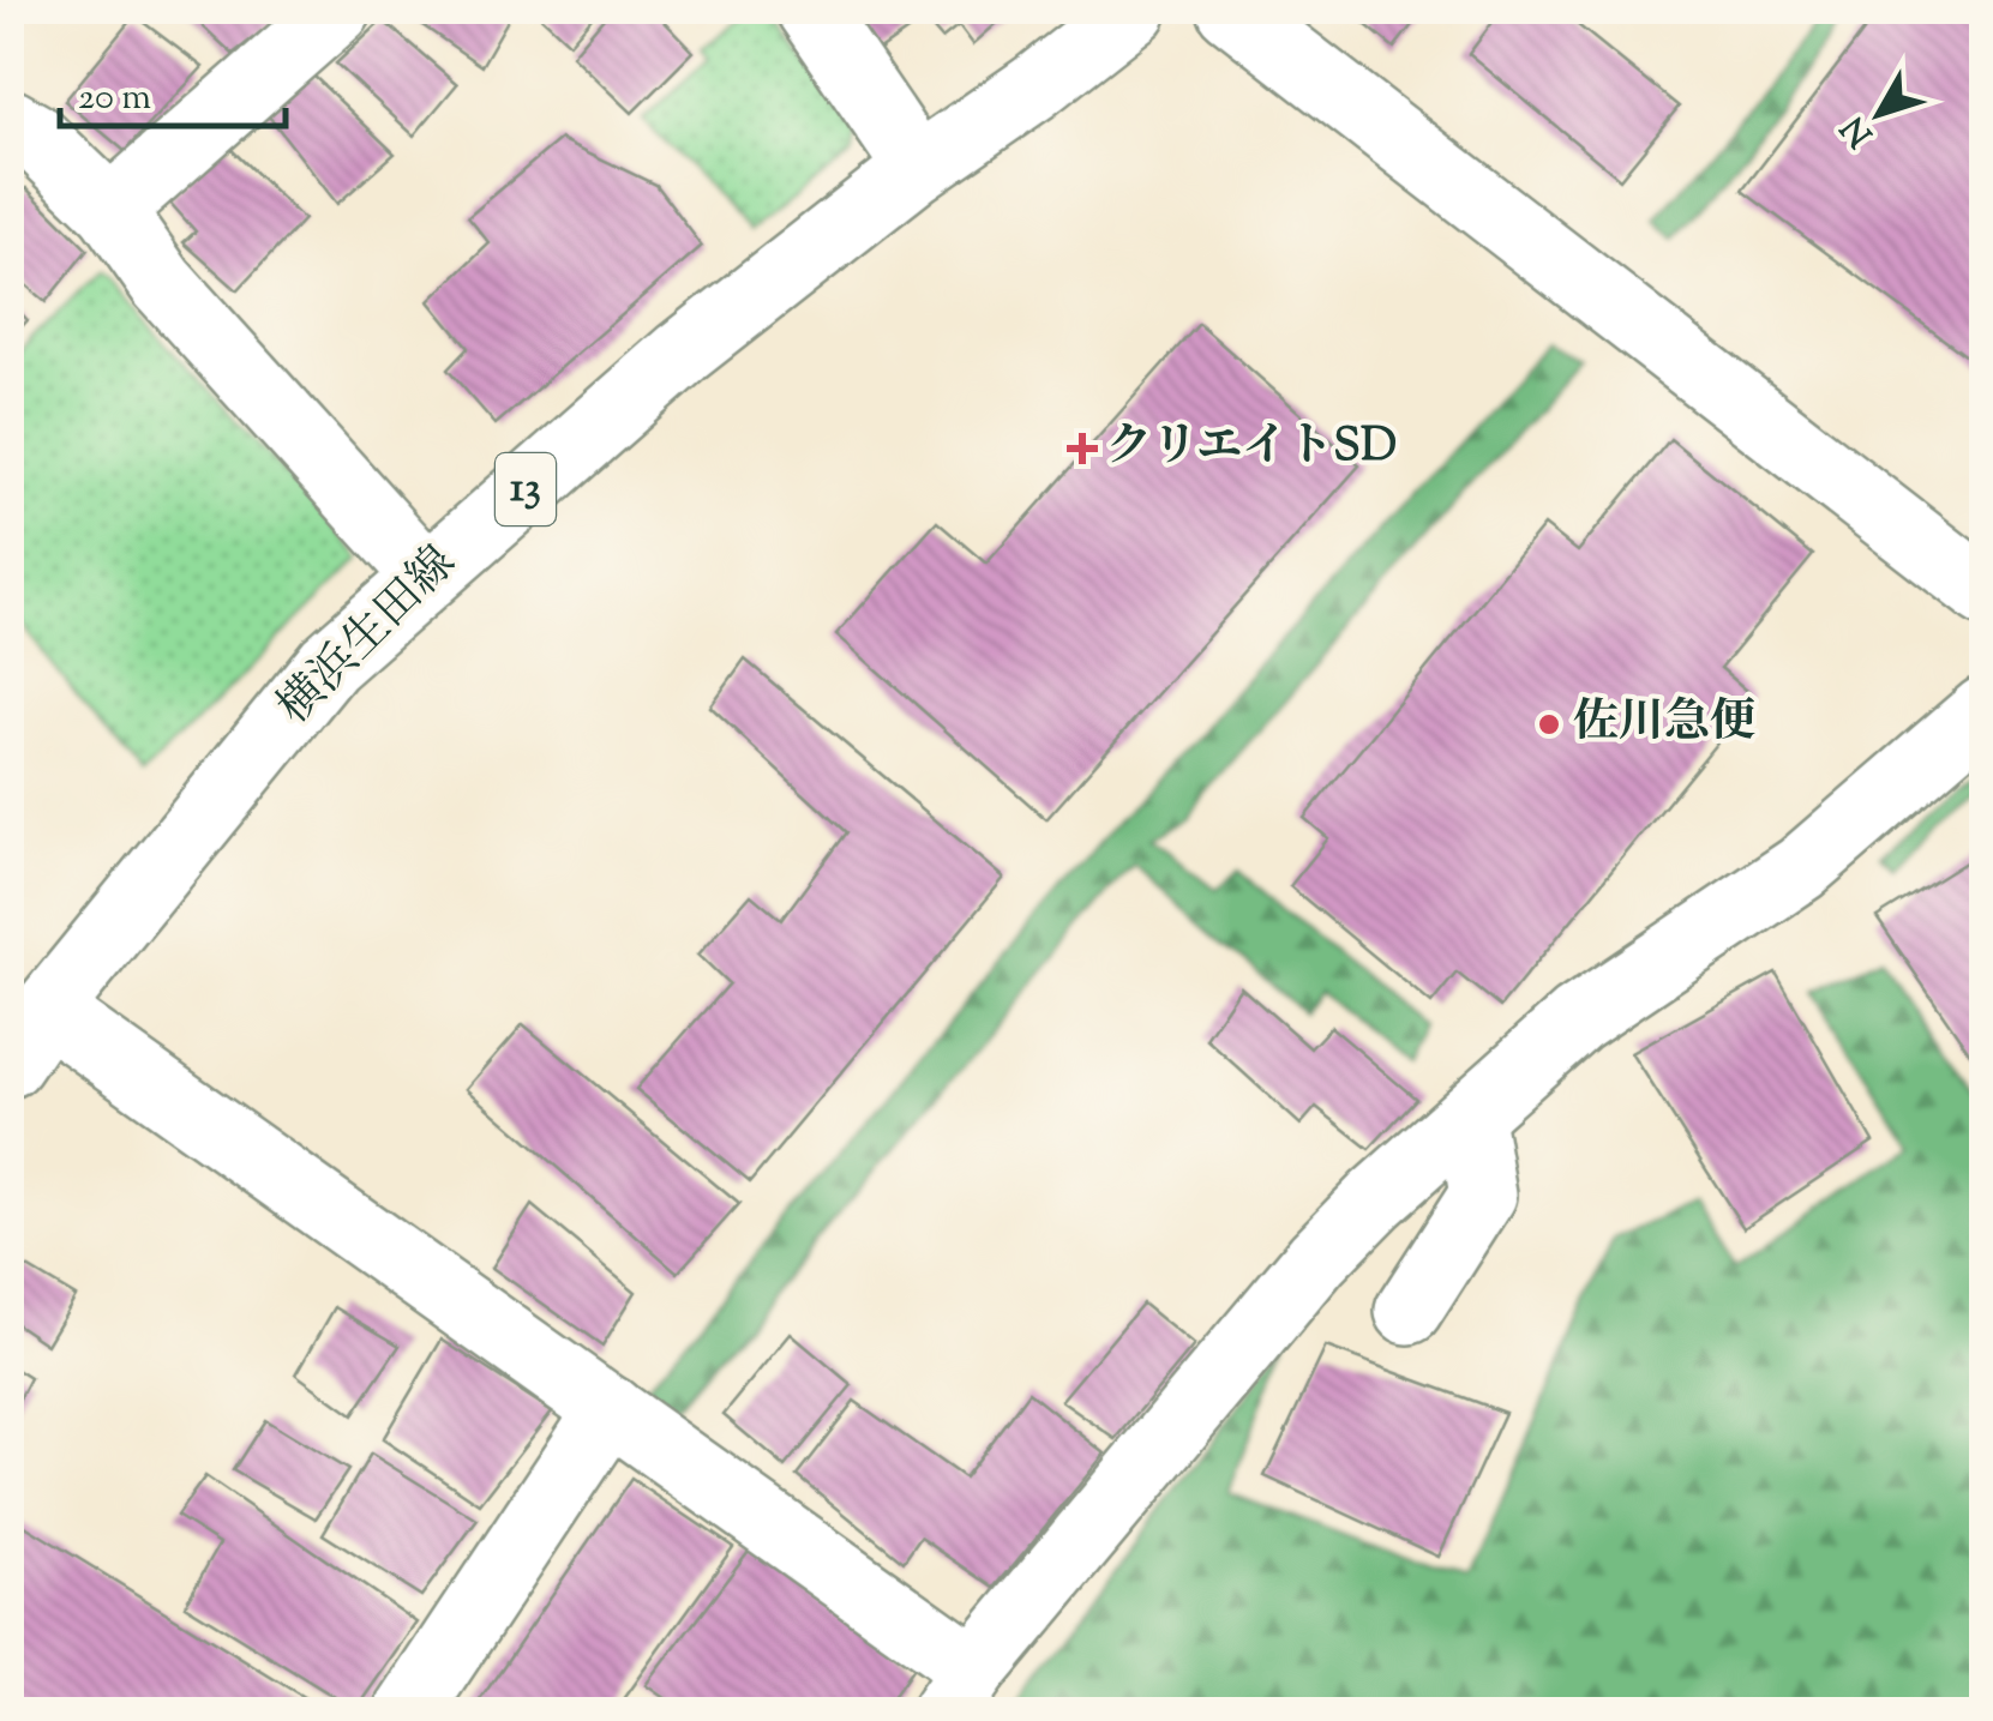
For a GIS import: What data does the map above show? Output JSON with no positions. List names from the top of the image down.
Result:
{
  "streets": {
    "street": ["13", "横浜生田線"]
  },
  "places": {
    "health": ["クリエイトSD"],
    "other": ["佐川急便"]
  },
  "scale_bar": "20 m",
  "north": "bottom left"
}
